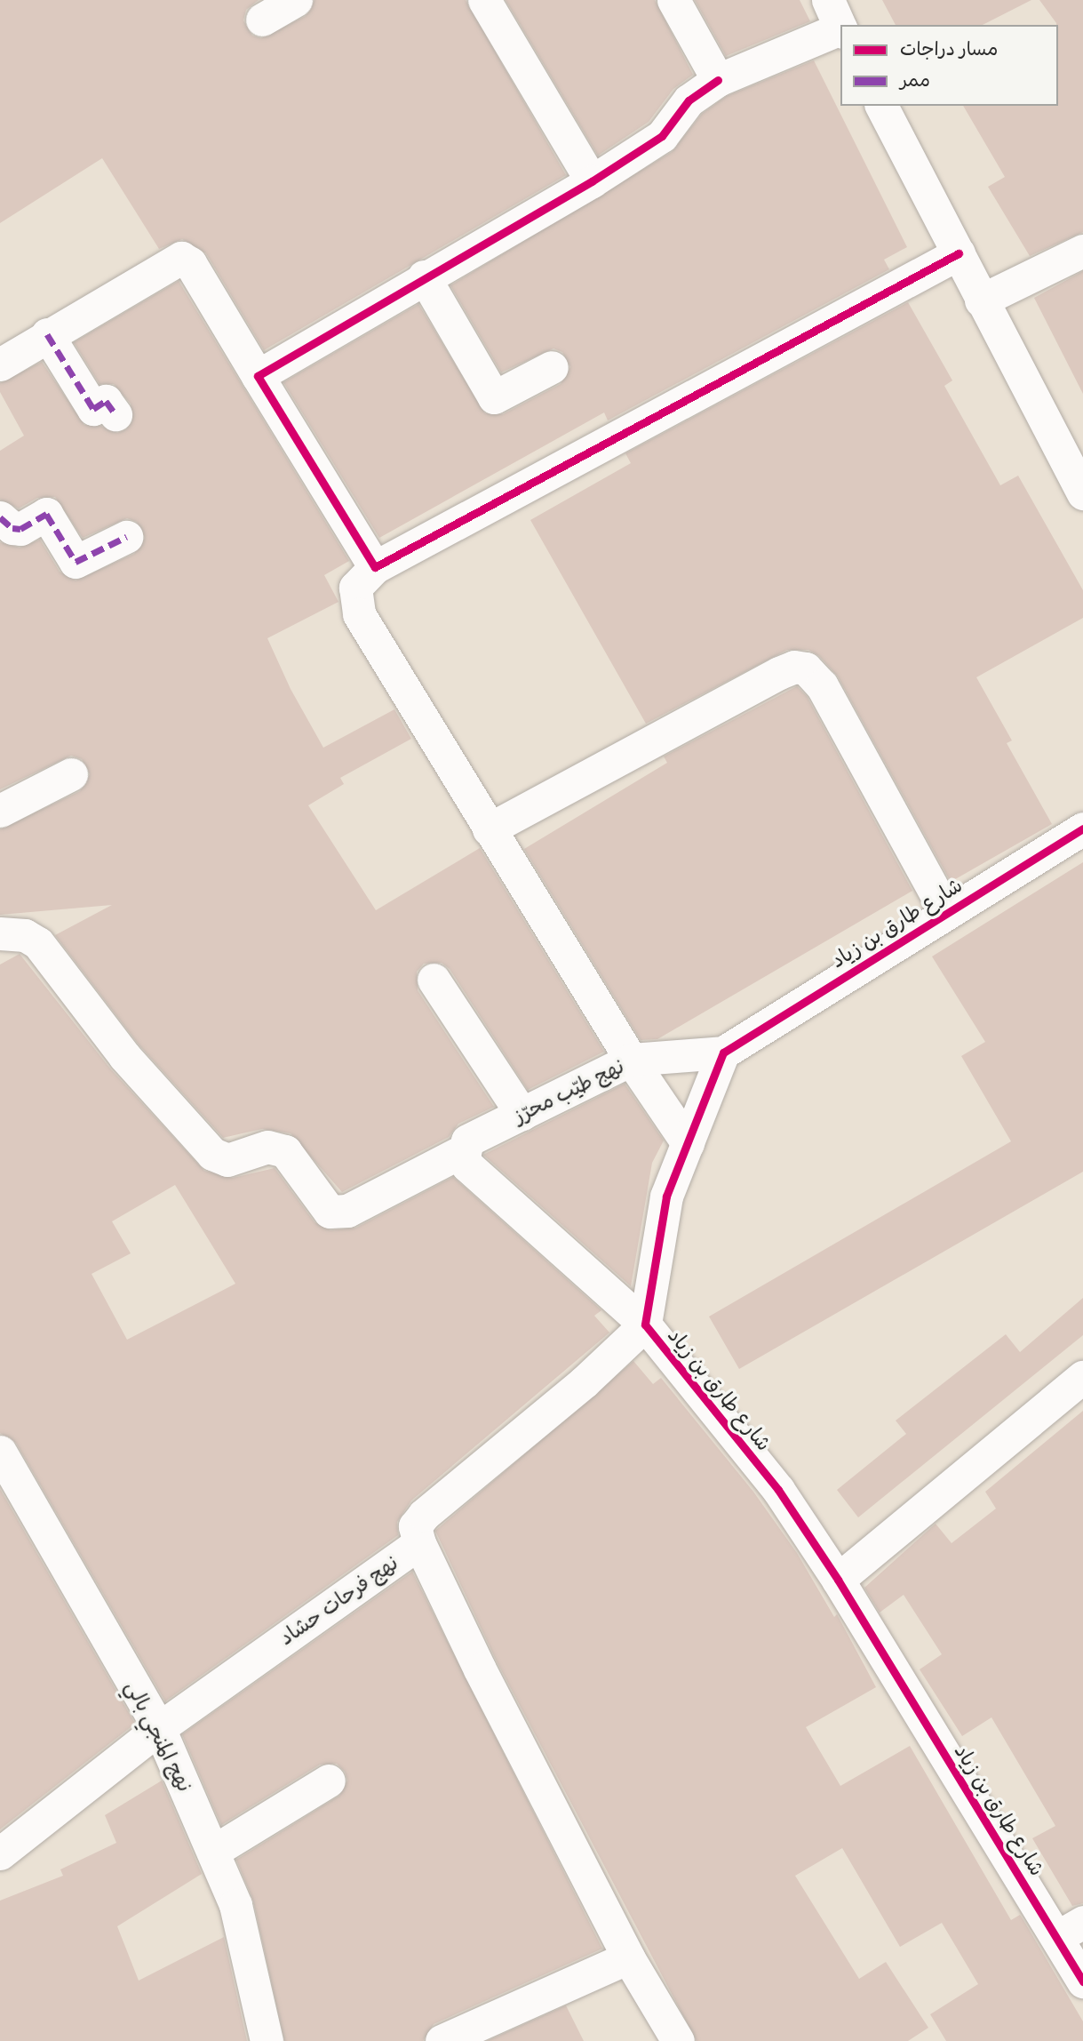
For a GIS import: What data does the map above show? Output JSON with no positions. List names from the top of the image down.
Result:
{
  "streets": {
    "street": [
      "شارع طارق بن زياد",
      "نهج طيّب محرّز",
      "نهج فرحات حشاد",
      "نهج المنجي بالي"
    ]
  },
  "crossings": [
    ["شارع طارق بن زياد", "نهج طيّب محرّز"],
    ["شارع طارق بن زياد", "نهج فرحات حشاد"],
    ["نهج فرحات حشاد", "نهج المنجي بالي"]
  ],
  "legend": ["مسار دراجات", "ممر"]
}
